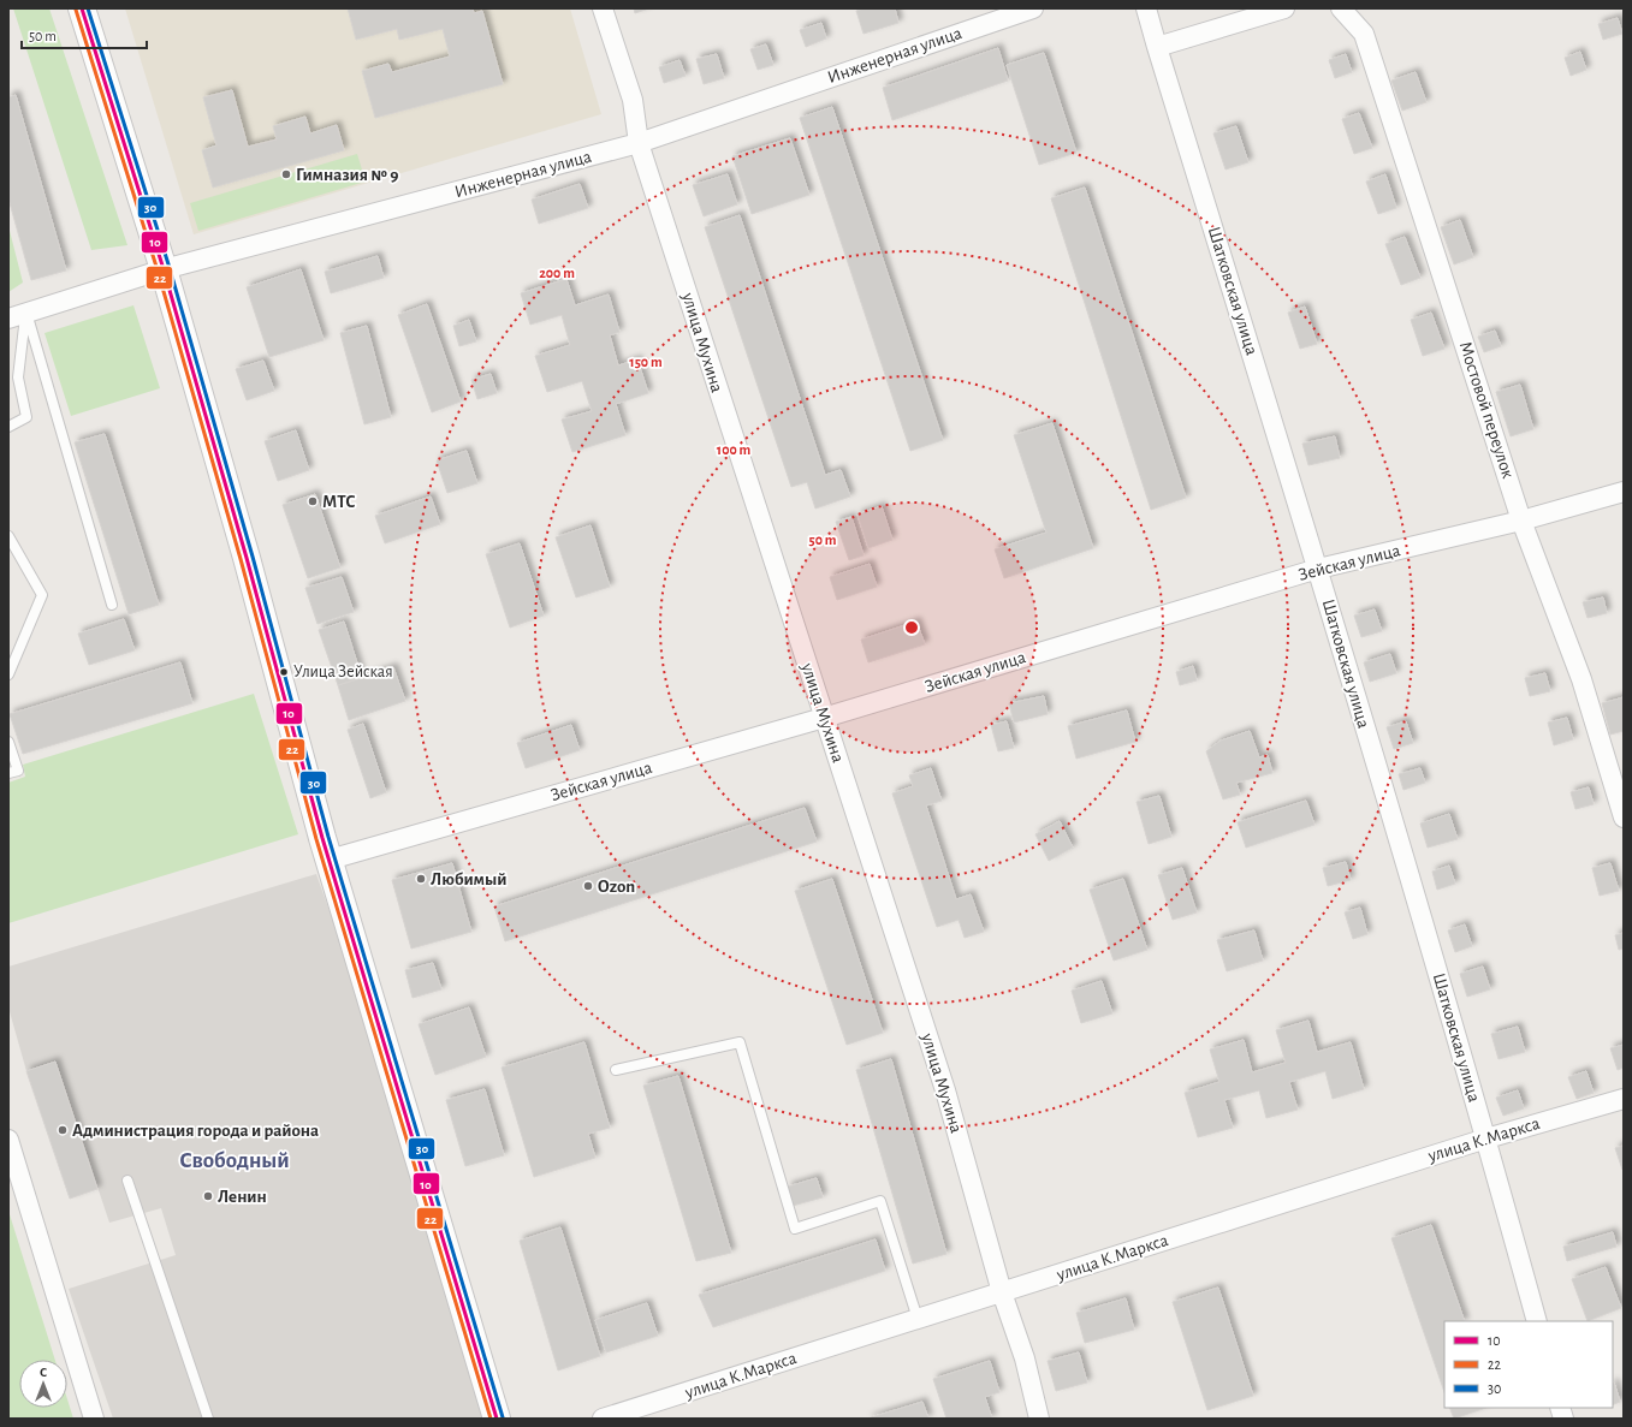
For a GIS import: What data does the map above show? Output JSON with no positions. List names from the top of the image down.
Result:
{
  "streets": {
    "street": [
      "Инженерная улица",
      "Шатковская улица",
      "улица Мухина",
      "Мостовой переулок",
      "Зейская улица",
      "улица К.Маркса"
    ]
  },
  "crossings": [
    ["Инженерная улица", "улица Мухина"],
    ["Шатковская улица", "Зейская улица"],
    ["Шатковская улица", "улица К.Маркса"],
    ["улица Мухина", "Зейская улица"],
    ["улица Мухина", "улица К.Маркса"],
    ["Мостовой переулок", "Зейская улица"]
  ],
  "districts": ["Свободный"],
  "places": [
    "Гимназия № 9",
    "МТС",
    "Улица Зейская",
    "Любимый",
    "Ozon",
    "Администрация города и района",
    "Ленин"
  ],
  "lines": ["transit line 10", "transit line 30", "transit line 22"],
  "legend": ["10", "22", "30"],
  "scale_bar": "50 m",
  "north": "top",
  "rings": [
    "200 m",
    "150 m",
    "100 m",
    "50 m"
  ]
}
